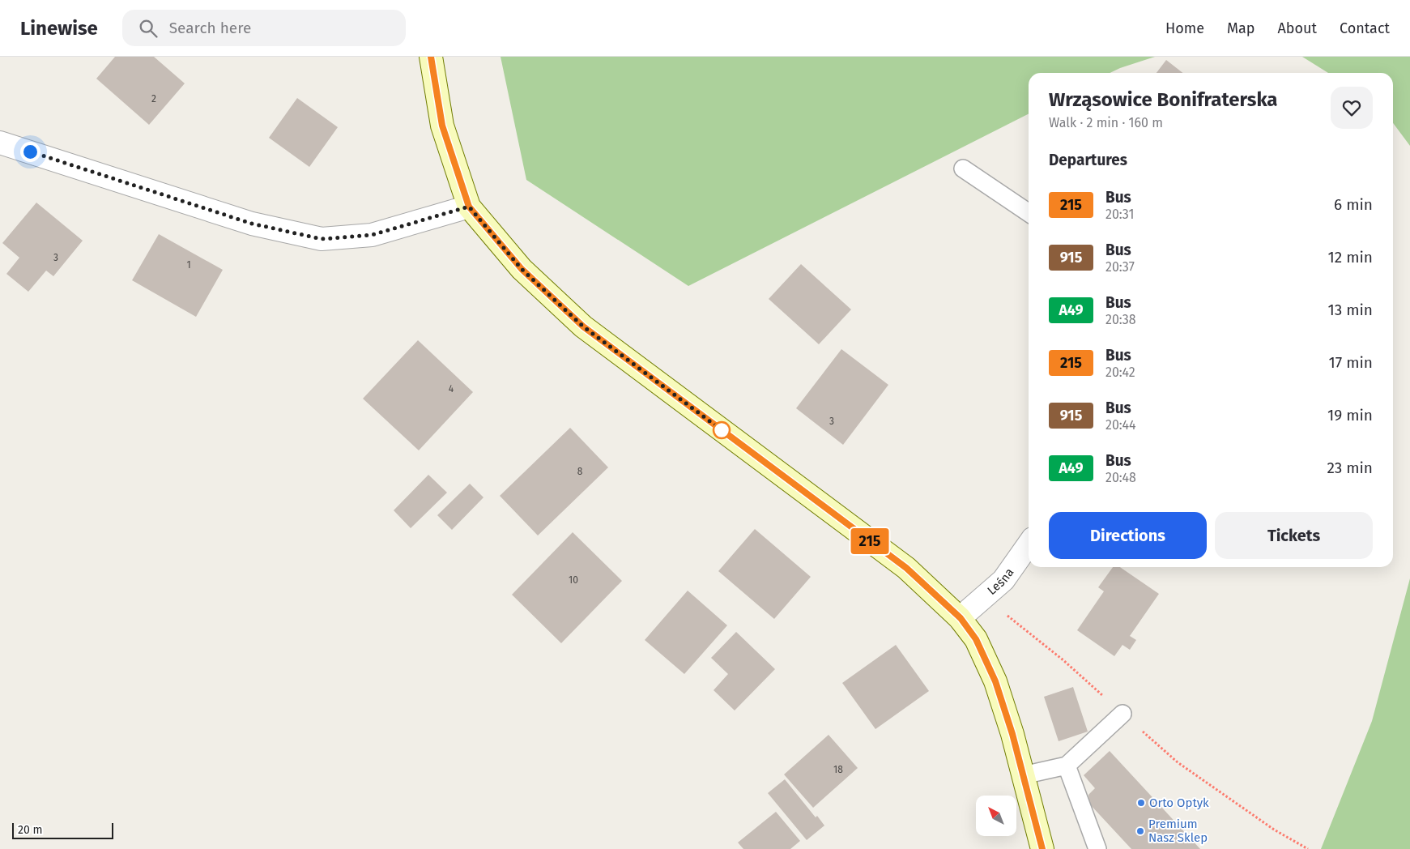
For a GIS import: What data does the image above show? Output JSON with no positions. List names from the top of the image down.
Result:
{
  "streets": {
    "street": ["Leśna"]
  },
  "places": ["Orto Optyk", "Premium Nasz Sklep"],
  "lines": ["bus line 215"],
  "house_numbers": [
    "2",
    "3",
    "1",
    "4",
    "3",
    "8",
    "10",
    "18"
  ],
  "scale_bar": "20 m",
  "north": "top left",
  "page": {
    "header": "Linewise",
    "search": "Search here",
    "nav": [
      "Home",
      "Map",
      "About",
      "Contact"
    ],
    "on_map": "215",
    "heading": [
      ["Wrząsowice Bonifraterska", "Walk · 2 min · 160 m"],
      "Departures"
    ],
    "list": [
      {
        "mark": "215",
        "name": "Bus",
        "note": "20:31",
        "value": "6 min"
      },
      {
        "mark": "915",
        "name": "Bus",
        "note": "20:37",
        "value": "12 min"
      },
      {
        "mark": "A49",
        "name": "Bus",
        "note": "20:38",
        "value": "13 min"
      },
      {
        "mark": "215",
        "name": "Bus",
        "note": "20:42",
        "value": "17 min"
      },
      {
        "mark": "915",
        "name": "Bus",
        "note": "20:44",
        "value": "19 min"
      },
      {
        "mark": "A49",
        "name": "Bus",
        "note": "20:48",
        "value": "23 min"
      }
    ],
    "buttons": ["Directions", "Tickets"],
    "scale": "20 m"
  }
}
